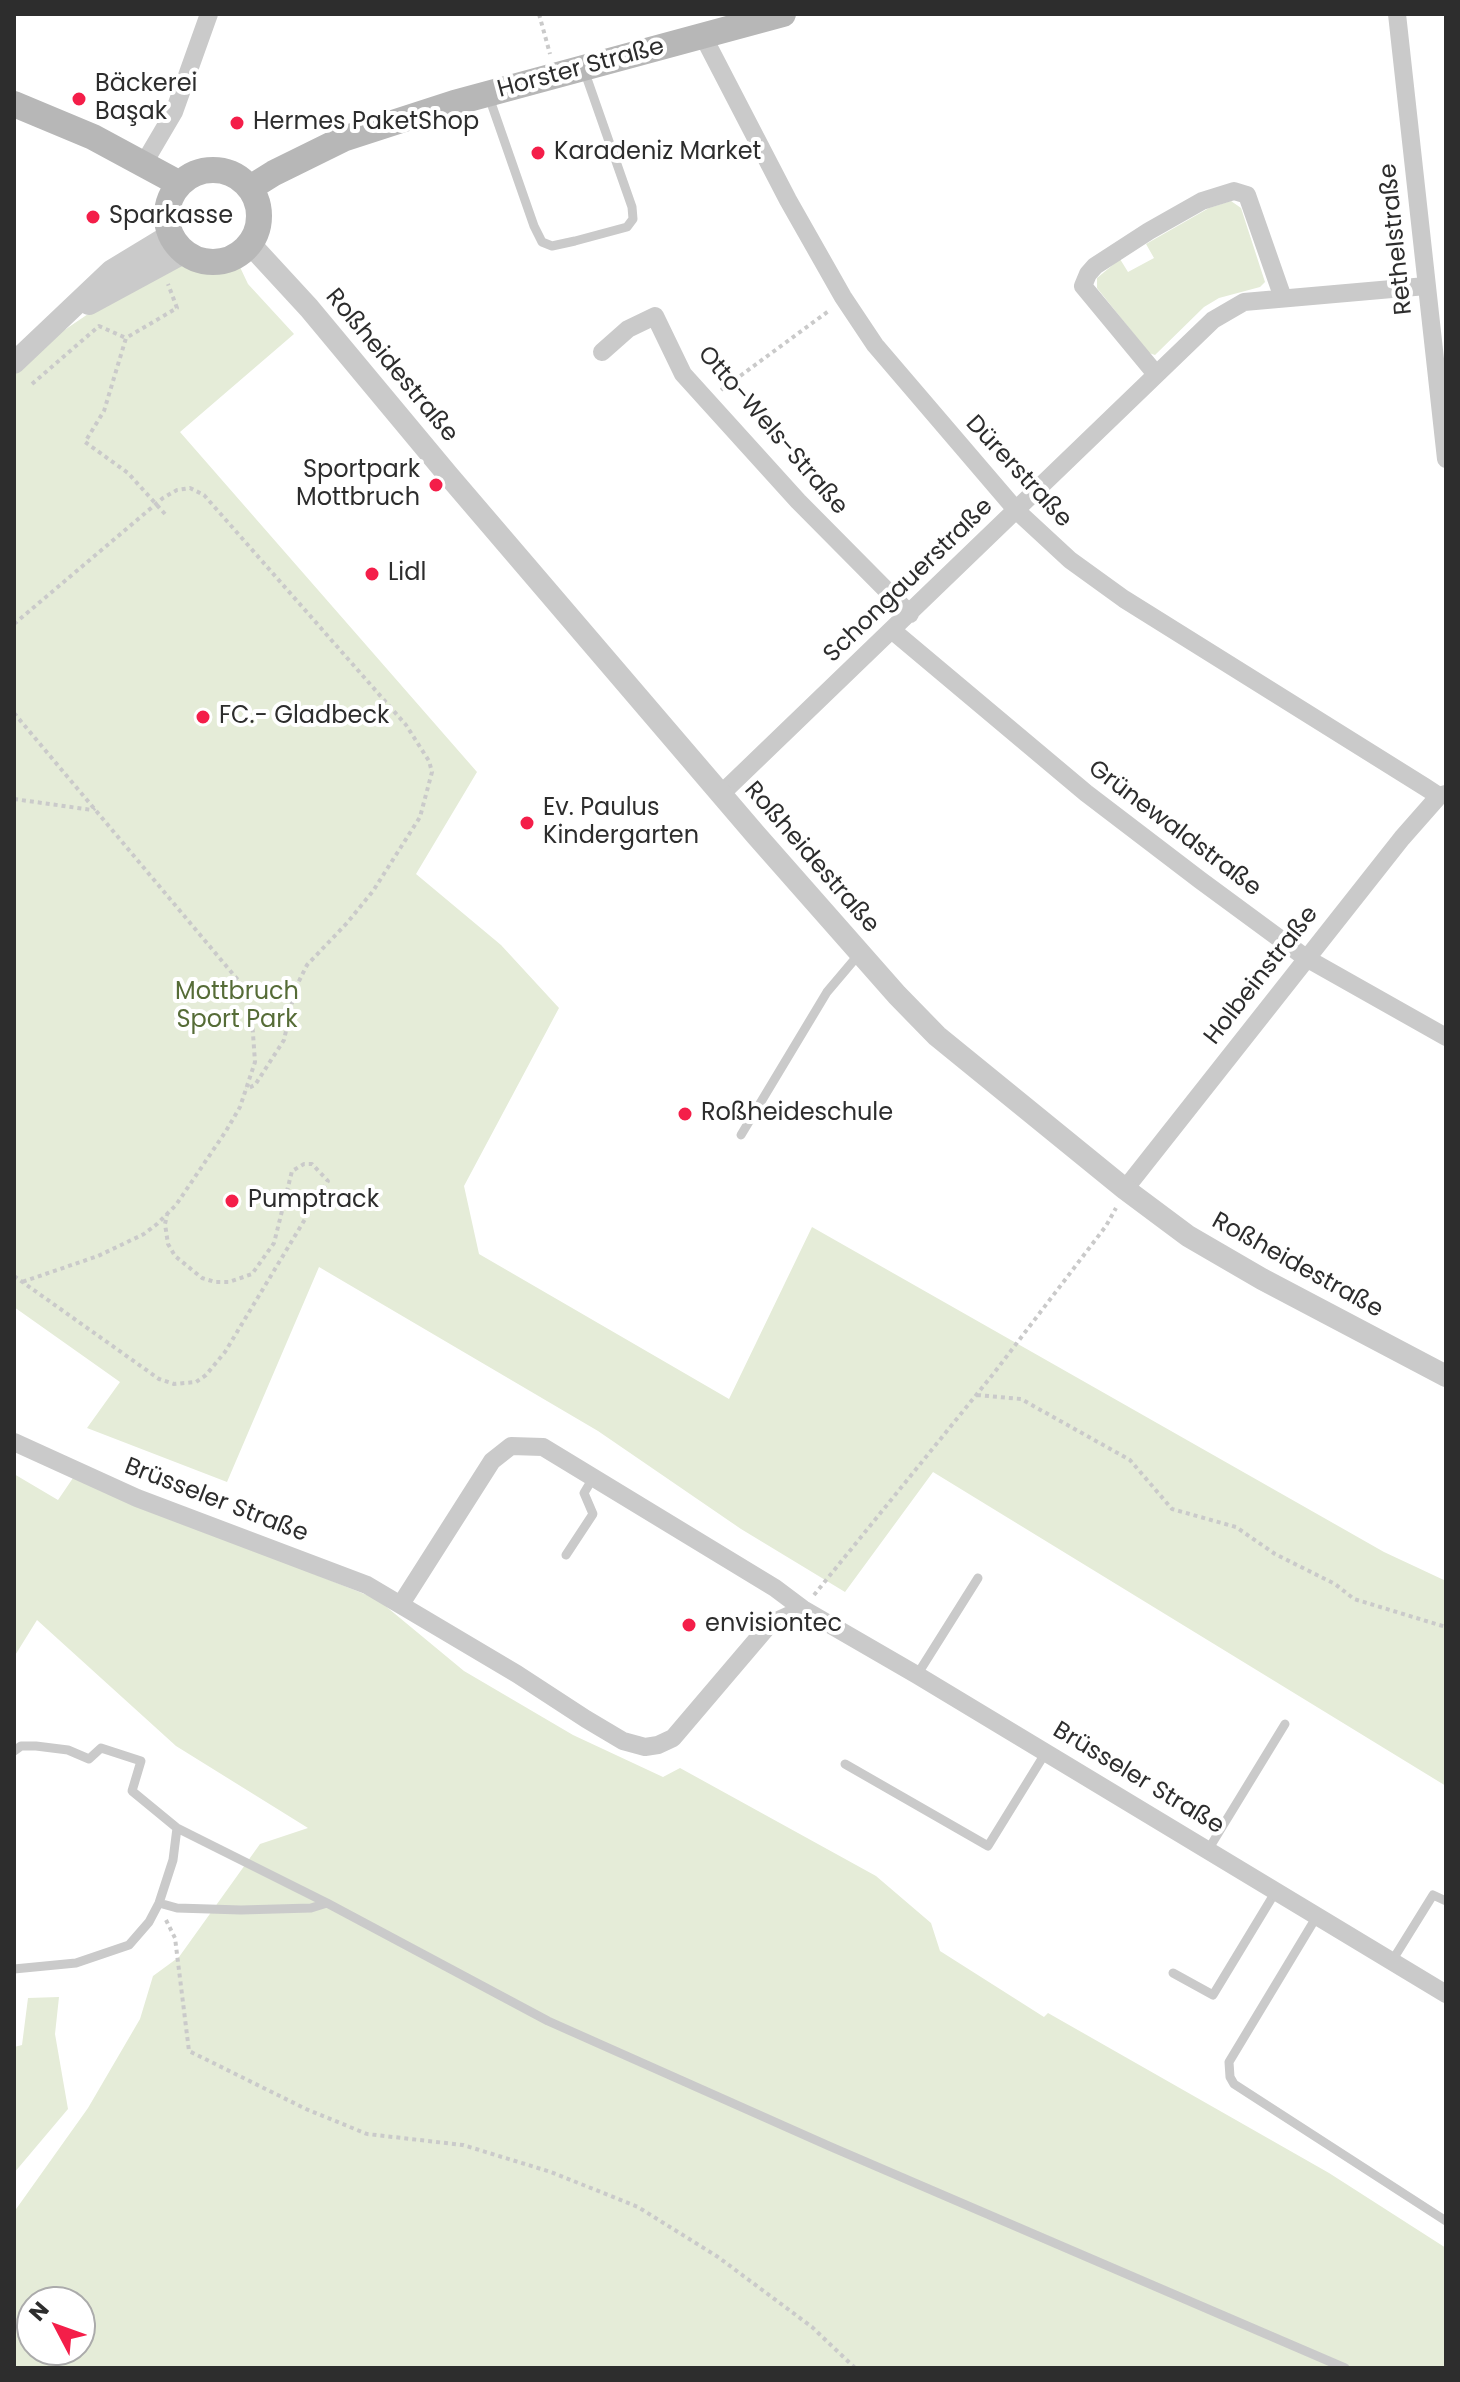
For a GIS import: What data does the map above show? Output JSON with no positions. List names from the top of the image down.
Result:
{
  "streets": {
    "main road": ["Horster Straße"],
    "street": [
      "Rethelstraße",
      "Roßheidestraße",
      "Otto-Wels-Straße",
      "Dürerstraße",
      "Schongauerstraße",
      "Grünewaldstraße",
      "Holbeinstraße",
      "Brüsseler Straße"
    ]
  },
  "crossings": [
    ["Horster Straße", "Roßheidestraße"],
    ["Horster Straße", "Dürerstraße"],
    ["Rethelstraße", "Schongauerstraße"],
    ["Roßheidestraße", "Schongauerstraße"],
    ["Roßheidestraße", "Holbeinstraße"],
    ["Otto-Wels-Straße", "Schongauerstraße"],
    ["Dürerstraße", "Schongauerstraße"],
    ["Dürerstraße", "Holbeinstraße"],
    ["Schongauerstraße", "Grünewaldstraße"],
    ["Grünewaldstraße", "Holbeinstraße"]
  ],
  "parks": ["Mottbruch Sport Park"],
  "places": [
    "Bäckerei Başak",
    "Hermes PaketShop",
    "Karadeniz Market",
    "Sparkasse",
    "Sportpark Mottbruch",
    "Lidl",
    "FC.- Gladbeck",
    "Ev. Paulus Kindergarten",
    "Roßheideschule",
    "Pumptrack",
    "envisiontec"
  ],
  "north": "top left"
}
